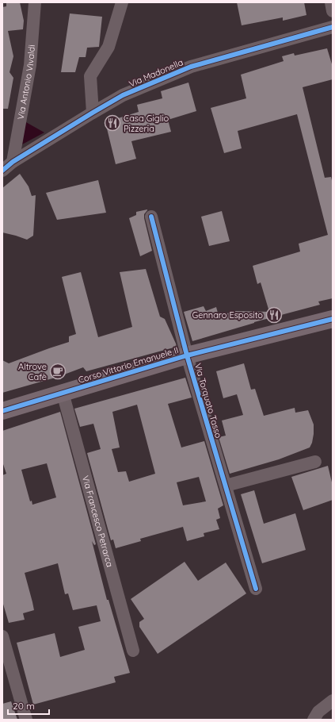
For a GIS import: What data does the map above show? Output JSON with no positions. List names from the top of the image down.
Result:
{
  "streets": {
    "main road": ["Corso Vittorio Emanuele II"],
    "street": [
      "Via Madonella",
      "Via Antonio Vivaldi",
      "Via Torquato Tasso",
      "Via Francesco Petrarca"
    ]
  },
  "crossings": [
    ["Via Madonella", "Via Antonio Vivaldi"],
    ["Corso Vittorio Emanuele II", "Via Torquato Tasso"],
    ["Corso Vittorio Emanuele II", "Via Francesco Petrarca"]
  ],
  "places": {
    "restaurant": ["Casa Giglio Pizzeria", "Gennaro Esposito"],
    "cafe": ["Altrove Cafè"]
  },
  "scale_bar": "20 m"
}
